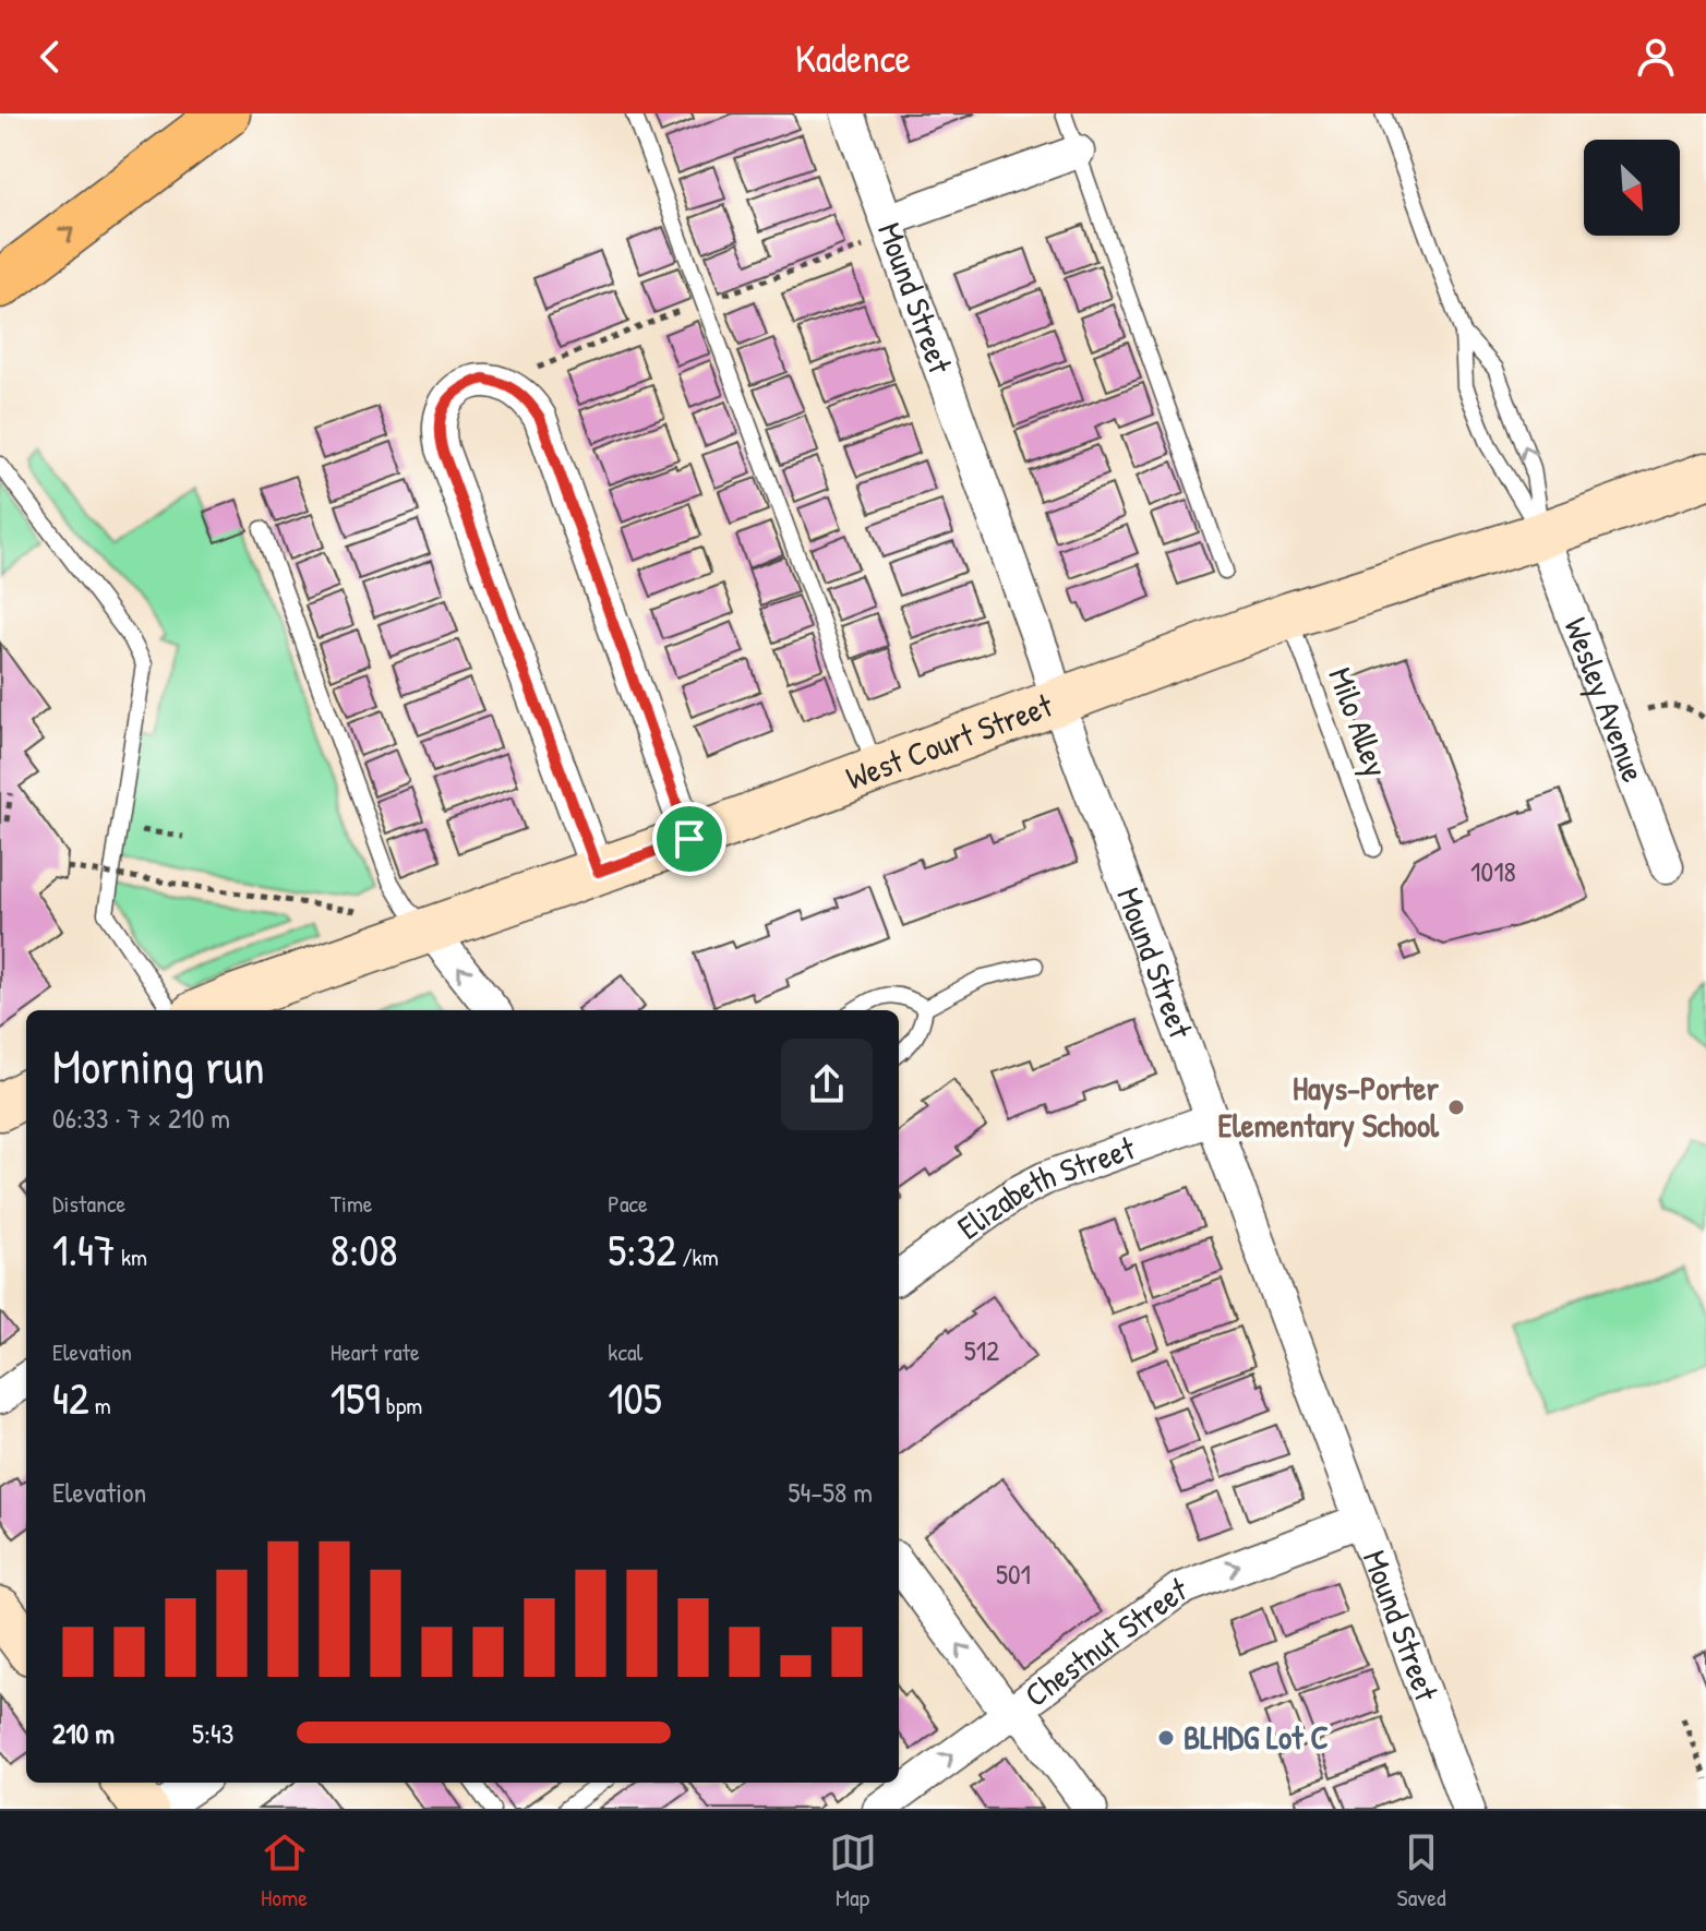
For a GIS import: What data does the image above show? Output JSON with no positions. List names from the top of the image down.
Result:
{
  "streets": {
    "street": [
      "Mound Street",
      "Wesley Avenue",
      "West Court Street",
      "Elizabeth Street",
      "Chestnut Street"
    ],
    "lane": ["Milo Alley"]
  },
  "crossings": [
    ["Mound Street", "West Court Street"],
    ["Mound Street", "Elizabeth Street"],
    ["Mound Street", "Chestnut Street"],
    ["Wesley Avenue", "West Court Street"],
    ["Milo Alley", "West Court Street"]
  ],
  "one_way": ["Chestnut Street"],
  "places": ["Hays-Porter Elementary School", "BLHDG Lot C"],
  "house_numbers": ["1018", "512", "501"],
  "north": "bottom right",
  "page": {
    "header": "Kadence",
    "heading": ["Morning run", "06:33 · 7 × 210 m"],
    "stats": [
      ["Distance", "1.47 km"],
      ["Time", "8:08"],
      ["Pace", "5:32 /km"],
      ["Elevation", "42 m"],
      ["Heart rate", "159 bpm"],
      ["kcal", "105"]
    ],
    "chart": ["Elevation", "54–58 m"],
    "list": [
      {
        "name": "210 m",
        "note": "5:43"
      }
    ],
    "tabs": ["Home", "Map", "Saved"]
  }
}
